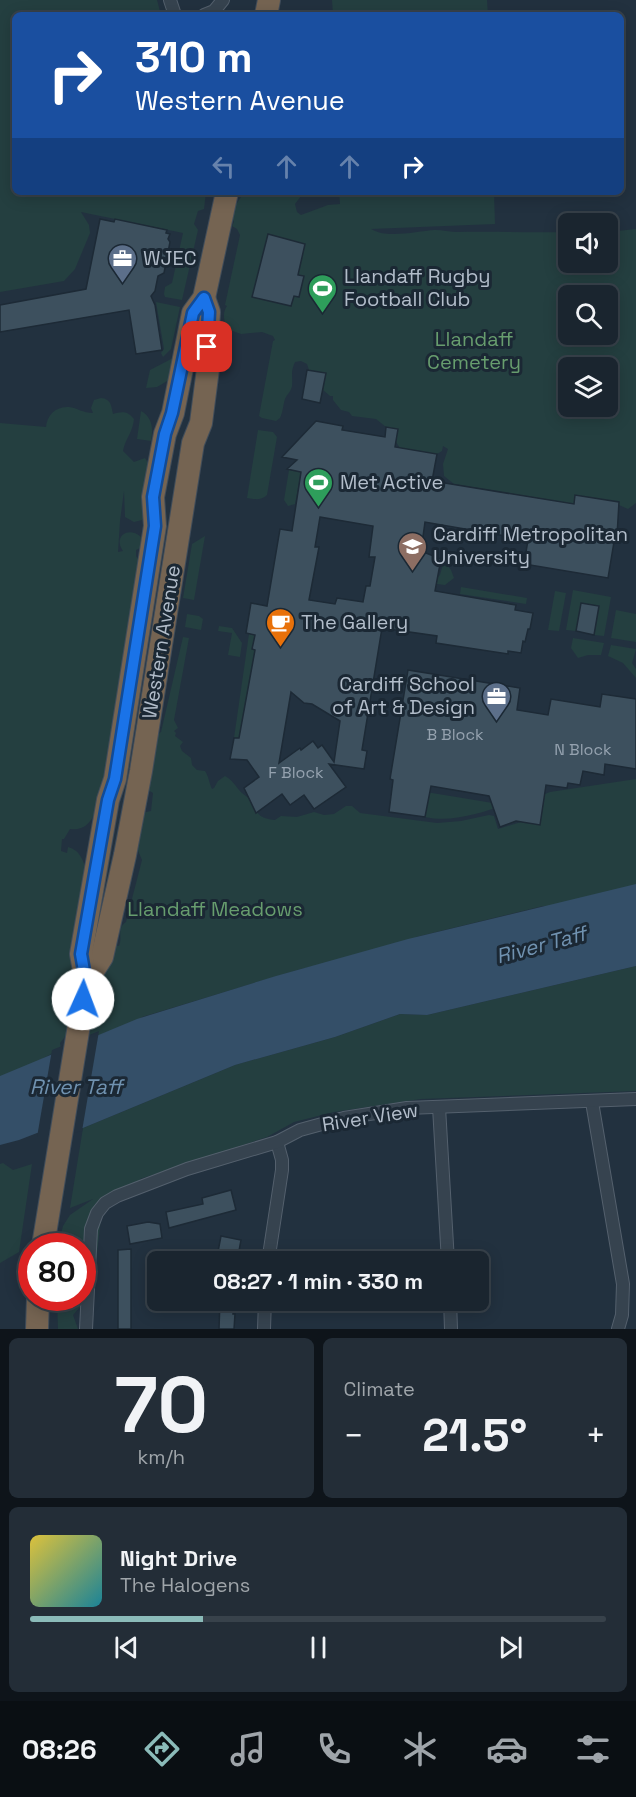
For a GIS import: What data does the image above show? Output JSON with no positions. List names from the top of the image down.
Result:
{
  "streets": {
    "highway": ["Western Avenue"],
    "street": ["River View"]
  },
  "water": ["River Taff"],
  "parks": ["Llandaff Cemetery", "Llandaff Meadows"],
  "places": {
    "office": ["WJEC", "Cardiff School of Art & Design"],
    "sports": ["Llandaff Rugby Football Club", "Met Active"],
    "school or university": ["Cardiff Metropolitan University"],
    "cafe": ["The Gallery"]
  },
  "house_numbers": ["B Block", "N Block", "F Block"],
  "page": {
    "turn": ["310 m", "Western Avenue"],
    "limit": "80",
    "trip": "08:27 · 1 min · 330 m",
    "tile": [
      ["70", "km/h"],
      "Climate"
    ],
    "heat": ["−", "21.5°", "+"],
    "song": ["Night Drive", "The Halogens"],
    "tabs": "08:26"
  }
}
